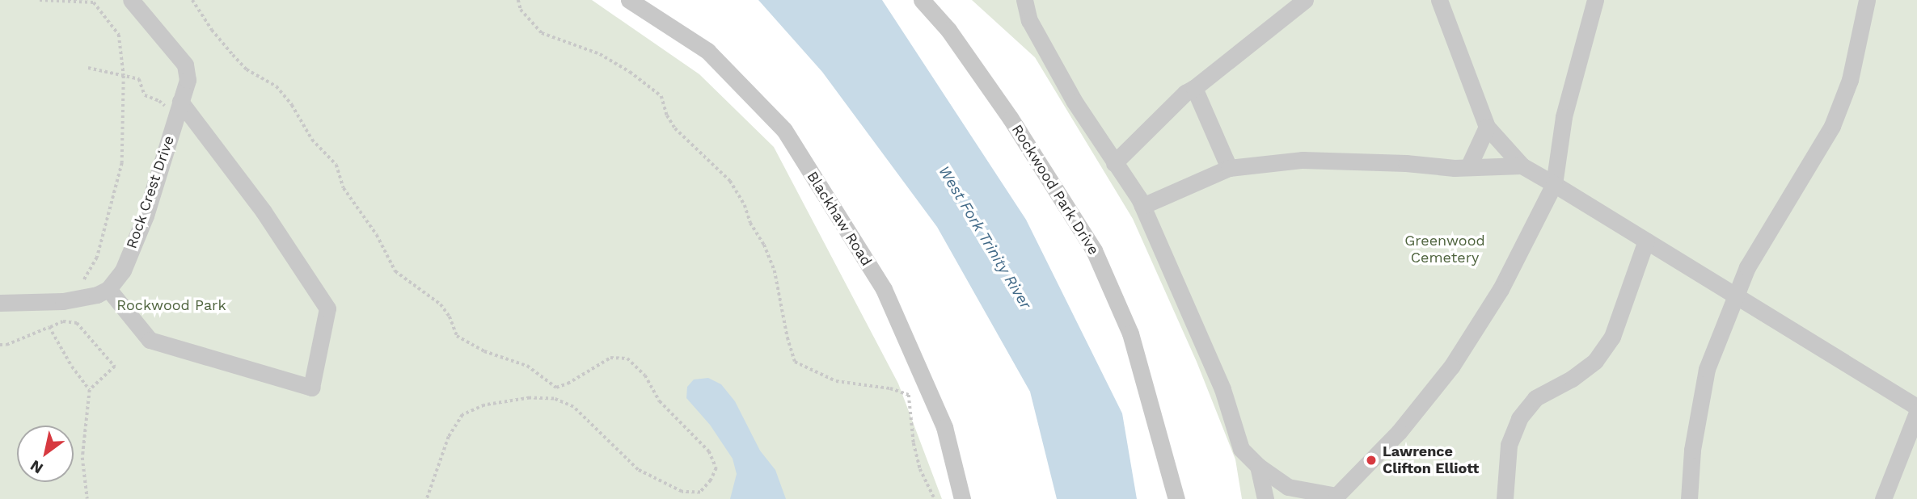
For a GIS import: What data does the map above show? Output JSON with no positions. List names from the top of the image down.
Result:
{
  "streets": {
    "street": ["Rockwood Park Drive", "Rock Crest Drive", "Blackhaw Road"]
  },
  "water": ["West Fork Trinity River"],
  "parks": ["Greenwood Cemetery", "Rockwood Park"],
  "places": ["Lawrence Clifton Elliott"],
  "north": "bottom left"
}
